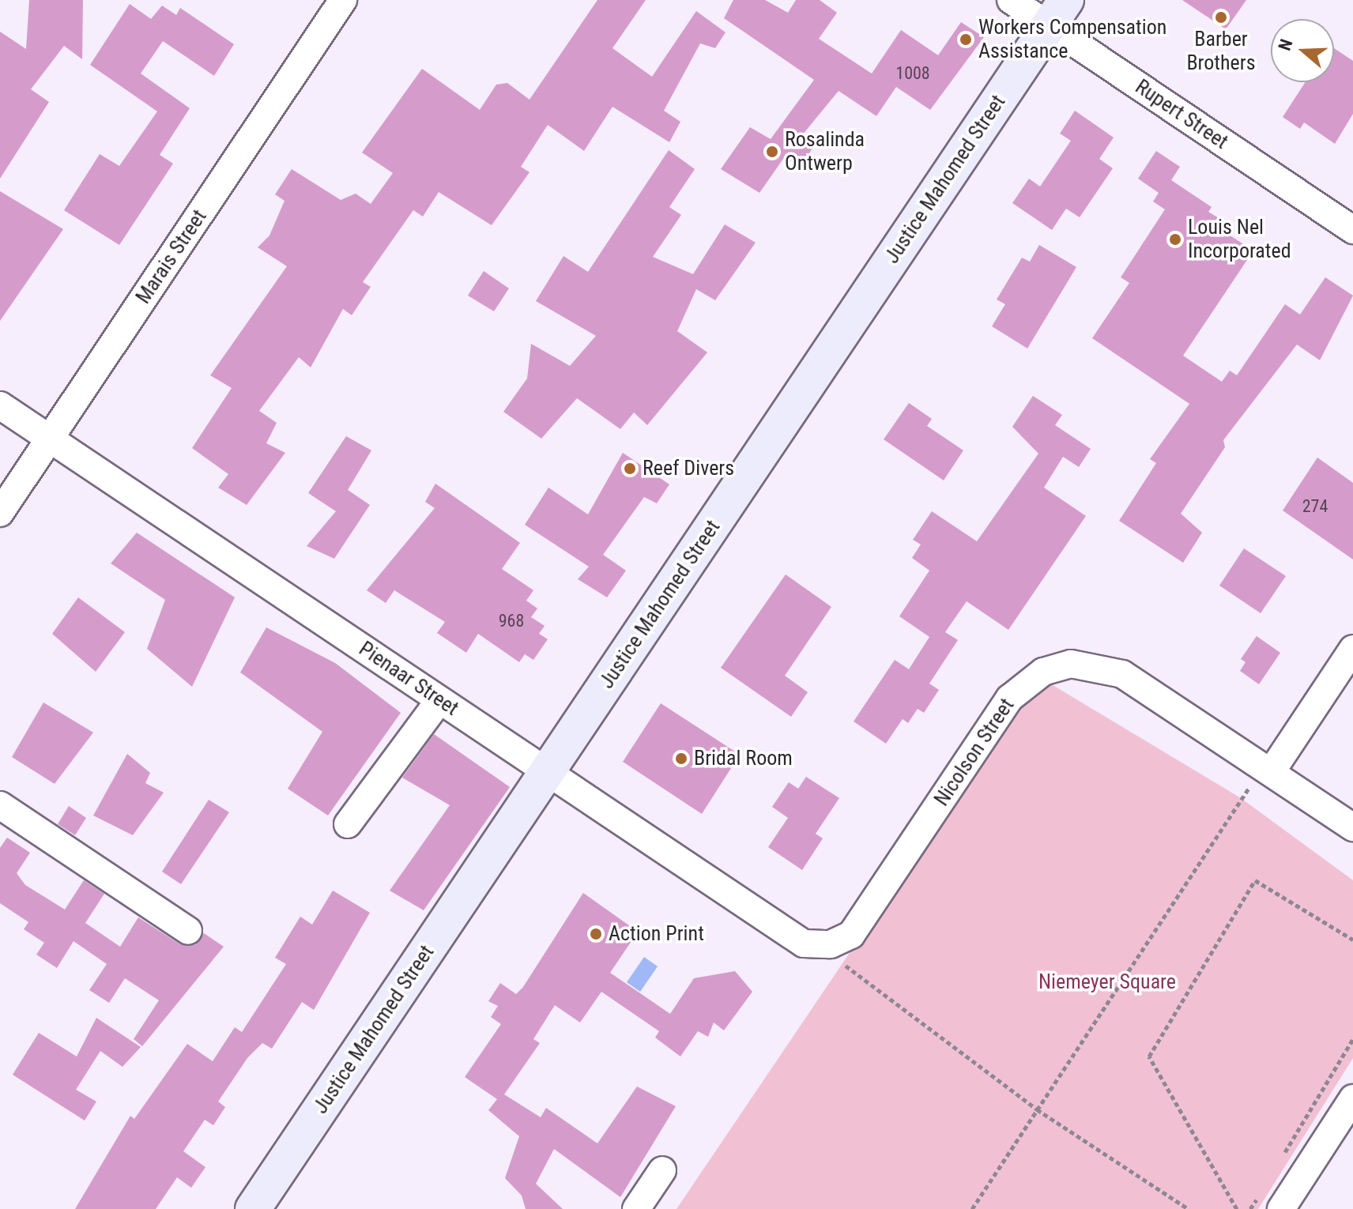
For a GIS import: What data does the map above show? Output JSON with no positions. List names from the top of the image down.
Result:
{
  "streets": {
    "main road": ["Justice Mahomed Street"],
    "street": [
      "Rupert Street",
      "Marais Street",
      "Pienaar Street",
      "Nicolson Street"
    ]
  },
  "crossings": [
    ["Rupert Street", "Justice Mahomed Street"],
    ["Justice Mahomed Street", "Pienaar Street"],
    ["Marais Street", "Pienaar Street"],
    ["Pienaar Street", "Nicolson Street"]
  ],
  "parks": ["Niemeyer Square"],
  "places": [
    "Barber Brothers",
    "Workers Compensation Assistance",
    "Rosalinda Ontwerp",
    "Louis Nel Incorporated",
    "Reef Divers",
    "Bridal Room",
    "Action Print"
  ],
  "house_numbers": ["1008", "274", "968"],
  "north": "left"
}
